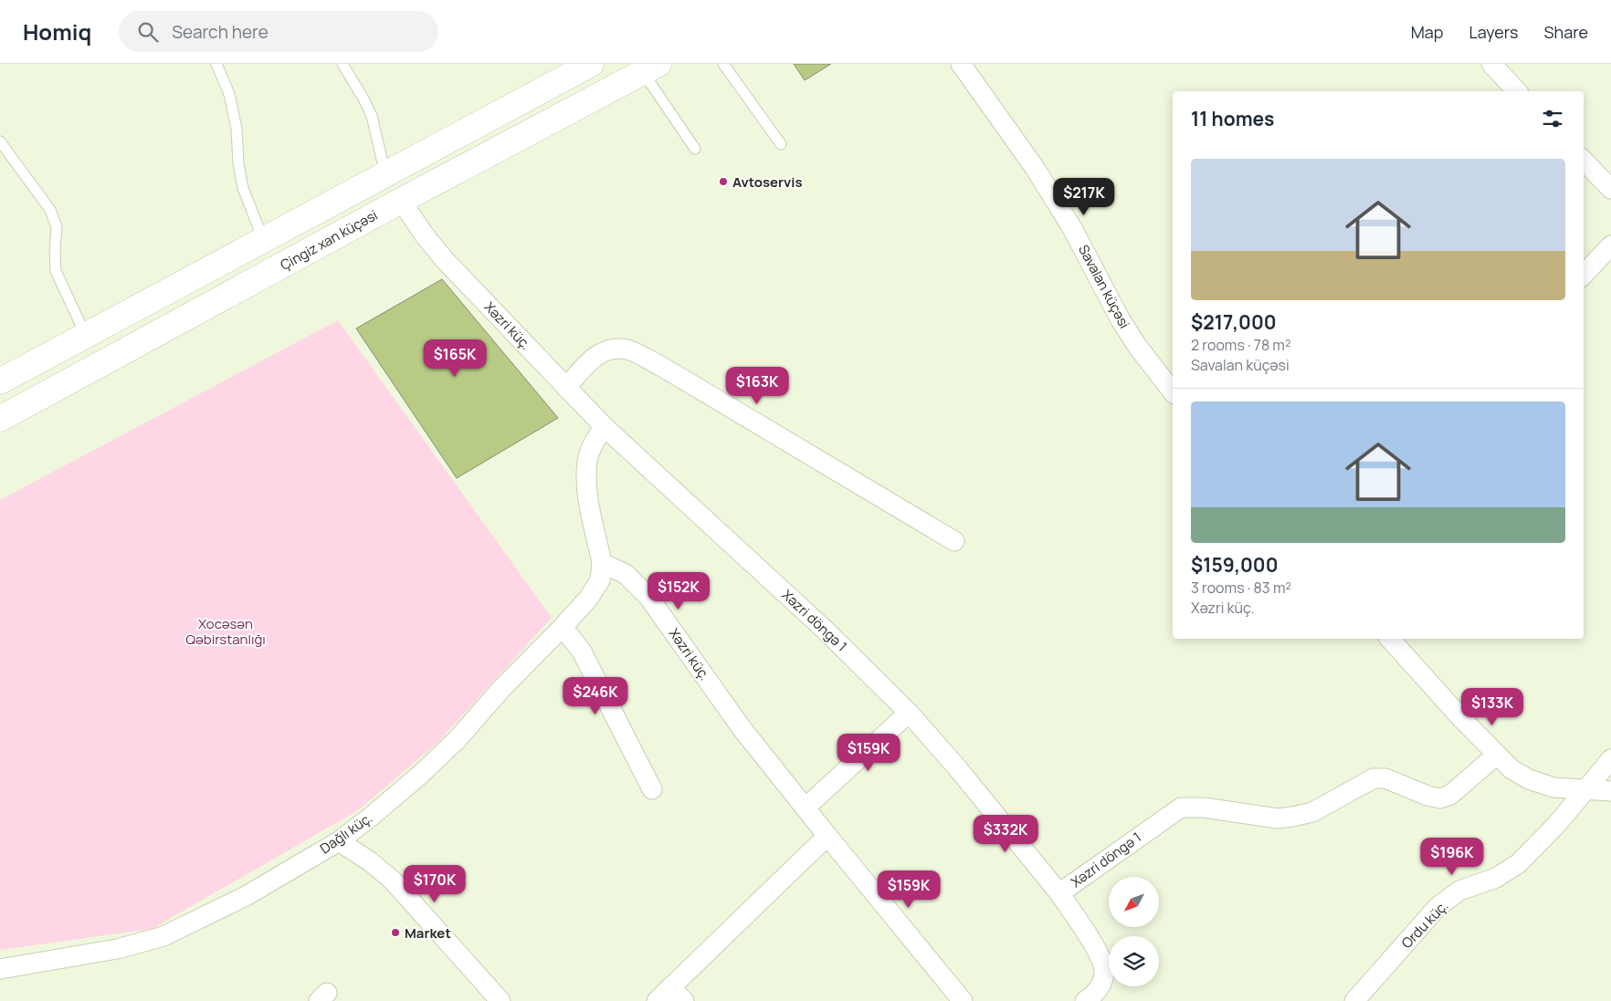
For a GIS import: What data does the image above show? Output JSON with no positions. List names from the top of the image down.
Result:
{
  "streets": {
    "main road": ["Çingiz xan küçəsi"],
    "street": [
      "Savalan küçəsi",
      "Xəzri küç.",
      "Xəzri döngə 1",
      "Dağlı küç.",
      "Ordu küç."
    ]
  },
  "crossings": [
    ["Çingiz xan küçəsi", "Xəzri küç."],
    ["Xəzri küç.", "Xəzri döngə 1"],
    ["Xəzri küç.", "Dağlı küç."]
  ],
  "parks": ["Xocəsən Qəbirstanlığı"],
  "places": ["Avtoservis", "Market"],
  "north": "bottom left",
  "page": {
    "header": "Homiq",
    "search": "Search here",
    "nav": ["Map", "Layers", "Share"],
    "heading": "11 homes",
    "list": [
      {
        "name": "$217,000",
        "note": "2 rooms · 78 m² · Savalan küçəsi"
      },
      {
        "name": "$159,000",
        "note": "3 rooms · 83 m² · Xəzri küç."
      }
    ],
    "price": [
      "$217K",
      "$165K",
      "$163K",
      "$152K",
      "$246K",
      "$133K",
      "$159K",
      "$332K",
      "$196K",
      "$170K",
      "$159K"
    ]
  }
}
